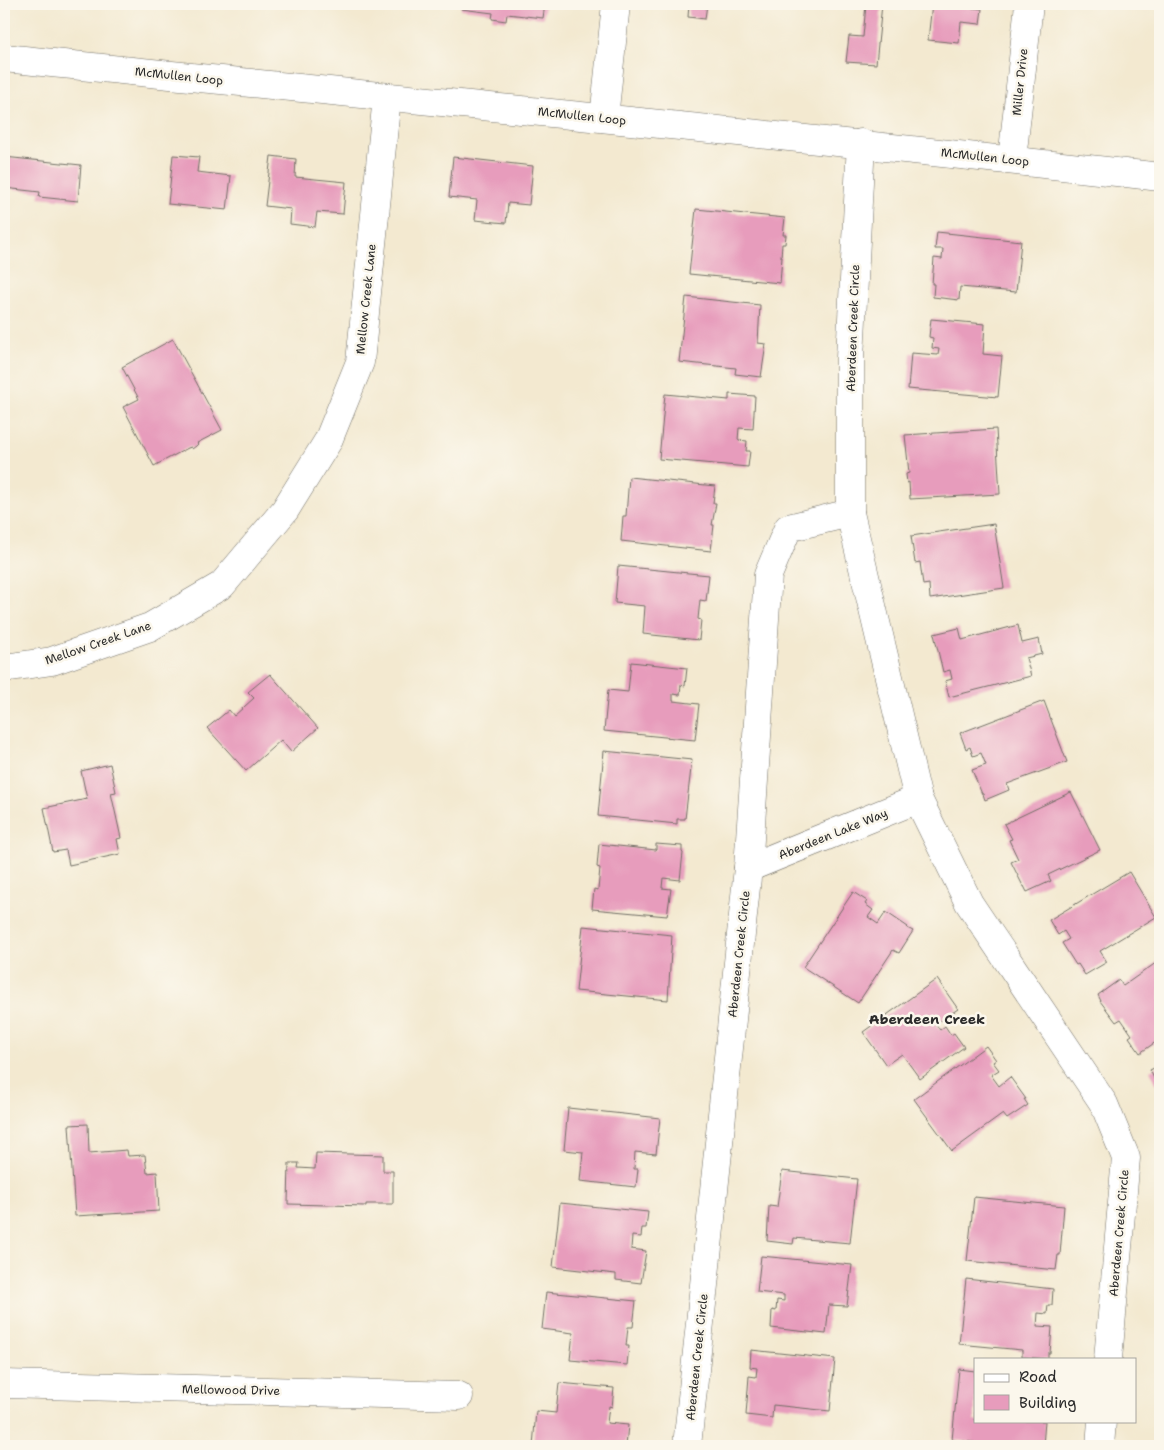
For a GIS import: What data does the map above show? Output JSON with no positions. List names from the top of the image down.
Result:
{
  "streets": {
    "street": [
      "McMullen Loop",
      "Miller Drive",
      "Mellow Creek Lane",
      "Aberdeen Creek Circle",
      "Aberdeen Lake Way",
      "Mellowood Drive"
    ]
  },
  "crossings": [
    ["McMullen Loop", "Miller Drive"],
    ["McMullen Loop", "Mellow Creek Lane"],
    ["McMullen Loop", "Aberdeen Creek Circle"],
    ["Aberdeen Creek Circle", "Aberdeen Lake Way"]
  ],
  "districts": ["Aberdeen Creek"],
  "legend": ["Road", "Building"]
}
